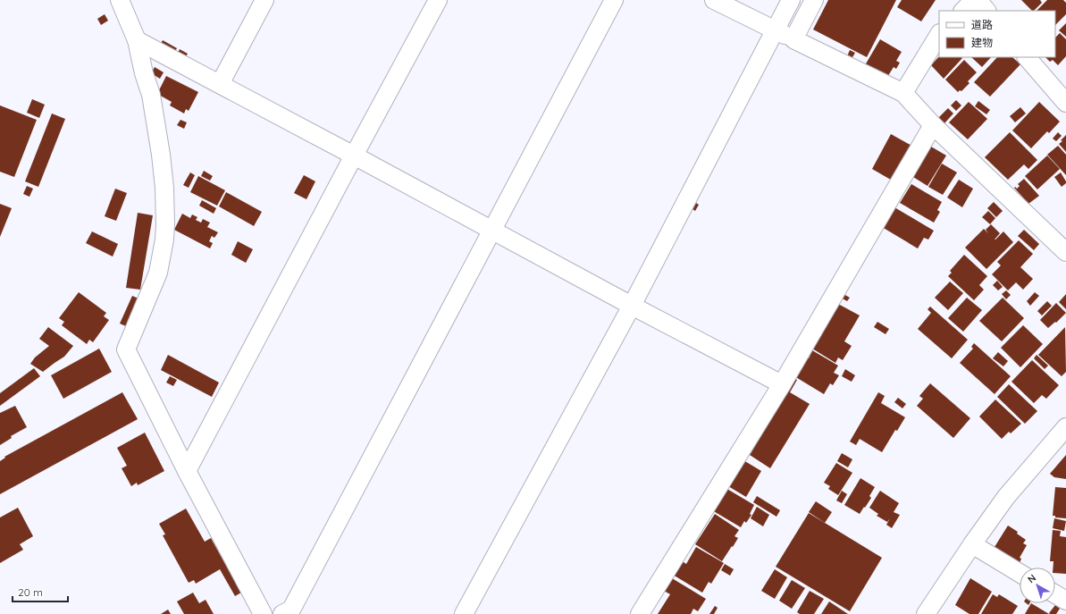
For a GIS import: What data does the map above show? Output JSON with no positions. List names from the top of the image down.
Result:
{
  "legend": ["道路", "建物"],
  "scale_bar": "20 m",
  "north": "top left"
}
